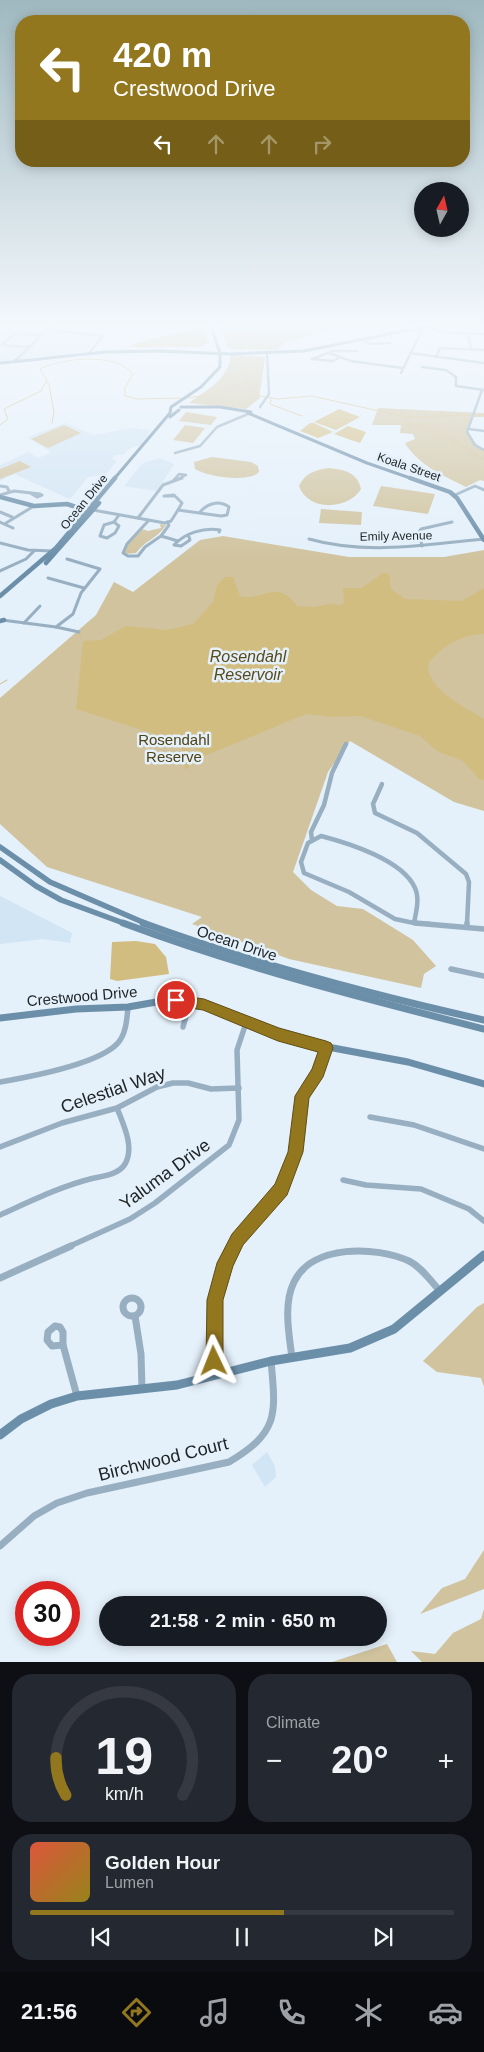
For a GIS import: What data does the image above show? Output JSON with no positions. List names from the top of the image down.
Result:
{
  "streets": {
    "main road": ["Koala Street", "Ocean Drive", "Crestwood Drive"],
    "street": [
      "Emily Avenue",
      "Celestial Way",
      "Yaluma Drive",
      "Birchwood Court"
    ]
  },
  "crossings": [
    ["Koala Street", "Ocean Drive"],
    ["Koala Street", "Emily Avenue"],
    ["Crestwood Drive", "Yaluma Drive"],
    ["Celestial Way", "Yaluma Drive"]
  ],
  "water": ["Rosendahl Reservoir"],
  "parks": ["Rosendahl Reserve"],
  "north": "top",
  "page": {
    "turn": ["420 m", "Crestwood Drive"],
    "limit": "30",
    "trip": "21:58 · 2 min · 650 m",
    "tile": "Climate",
    "heat": ["−", "20°", "+"],
    "song": ["Golden Hour", "Lumen"],
    "tabs": "21:56",
    "gauge": ["19", "km/h"]
  }
}
